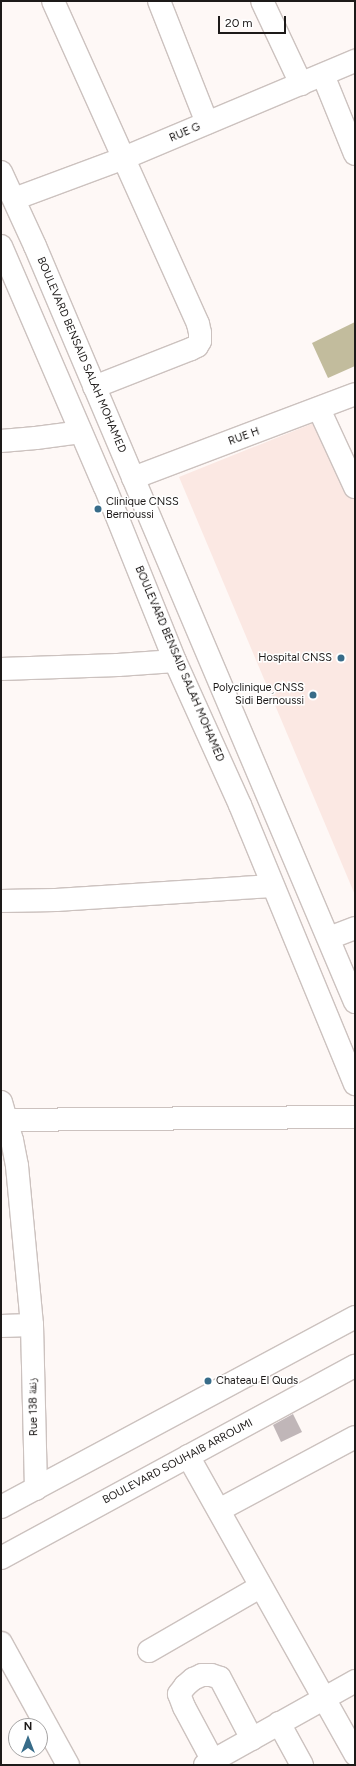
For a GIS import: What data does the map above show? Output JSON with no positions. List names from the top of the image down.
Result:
{
  "streets": {
    "street": [
      "RUE G",
      "BOULEVARD BENSAID SALAH MOHAMED",
      "RUE H",
      "Rue 138 زنقة",
      "BOULEVARD SOUHAIB ARROUMI"
    ]
  },
  "crossings": [
    ["RUE G", "BOULEVARD BENSAID SALAH MOHAMED"],
    ["BOULEVARD BENSAID SALAH MOHAMED", "RUE H"]
  ],
  "places": [
    "Clinique CNSS Bernoussi",
    "Hospital CNSS",
    "Polyclinique ِCNSS Sidi Bernoussi",
    "Chateau El Quds"
  ],
  "scale_bar": "20 m",
  "north": "top"
}
